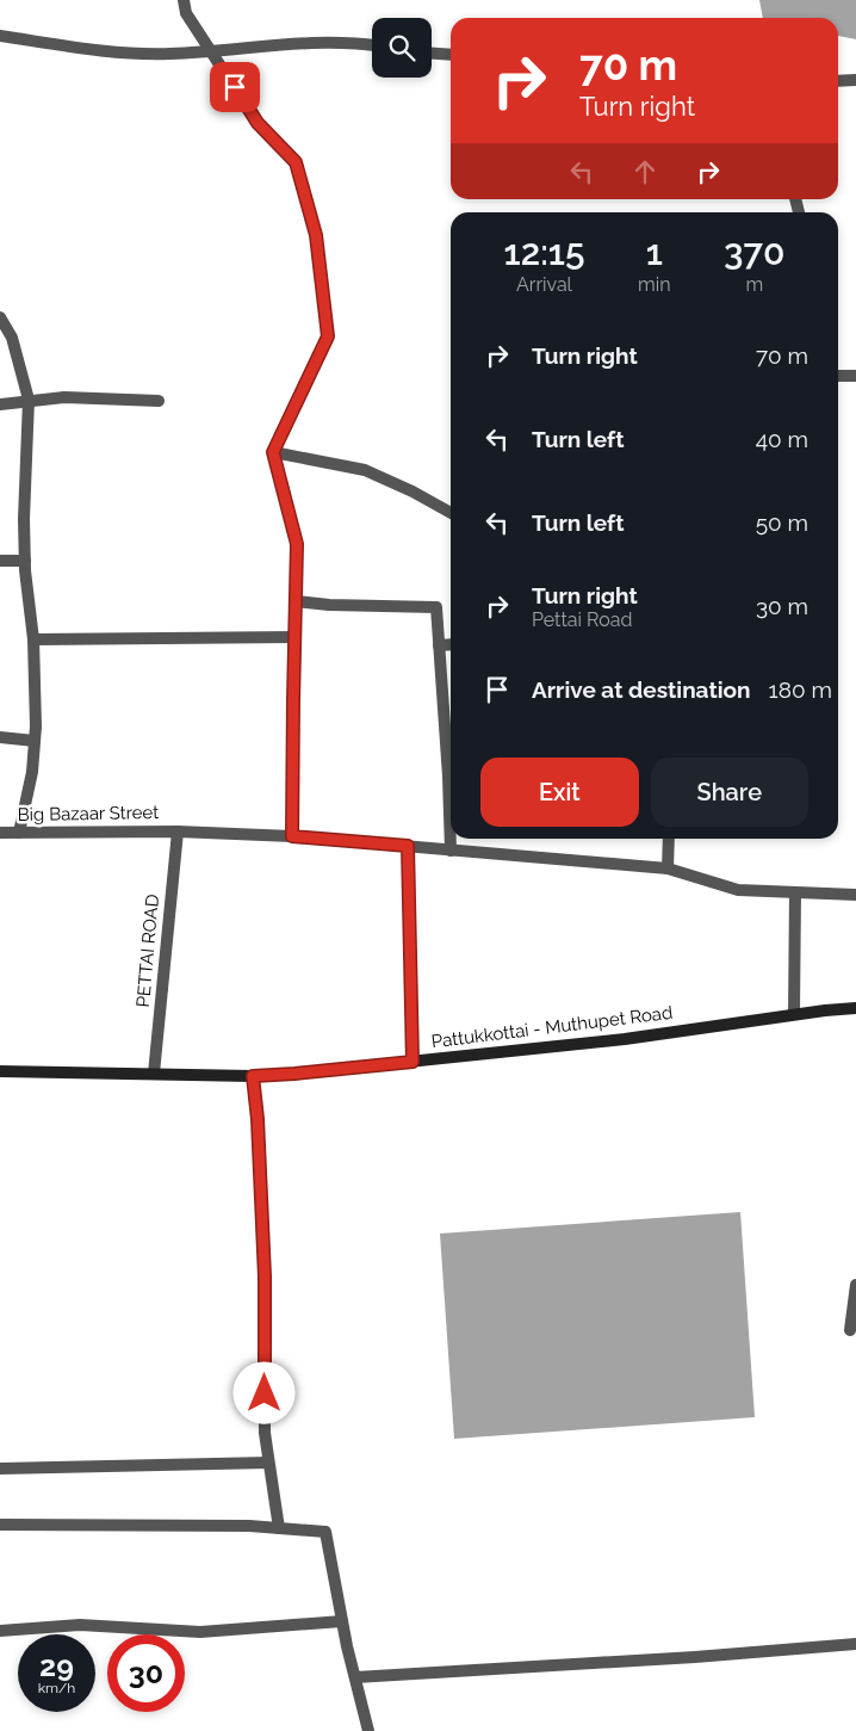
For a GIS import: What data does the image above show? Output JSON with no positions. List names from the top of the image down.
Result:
{
  "streets": {
    "main road": ["Pattukkottai - Muthupet Road"],
    "street": ["Big Bazaar Street", "PETTAI ROAD"]
  },
  "crossings": [
    ["Big Bazaar Street", "PETTAI ROAD"],
    ["PETTAI ROAD", "Pattukkottai - Muthupet Road"]
  ],
  "page": {
    "turn": ["70 m", "Turn right"],
    "eta": [
      "12:15",
      "Arrival",
      "1",
      "min",
      "370",
      "m"
    ],
    "list": [
      {
        "name": "Turn right",
        "value": "70 m"
      },
      {
        "name": "Turn left",
        "value": "40 m"
      },
      {
        "name": "Turn left",
        "value": "50 m"
      },
      {
        "name": "Turn right",
        "note": "Pettai Road",
        "value": "30 m"
      },
      {
        "name": "Arrive at destination",
        "value": "180 m"
      }
    ],
    "buttons": ["Exit", "Share"],
    "speed": "29 km/h",
    "limit": "30"
  }
}
